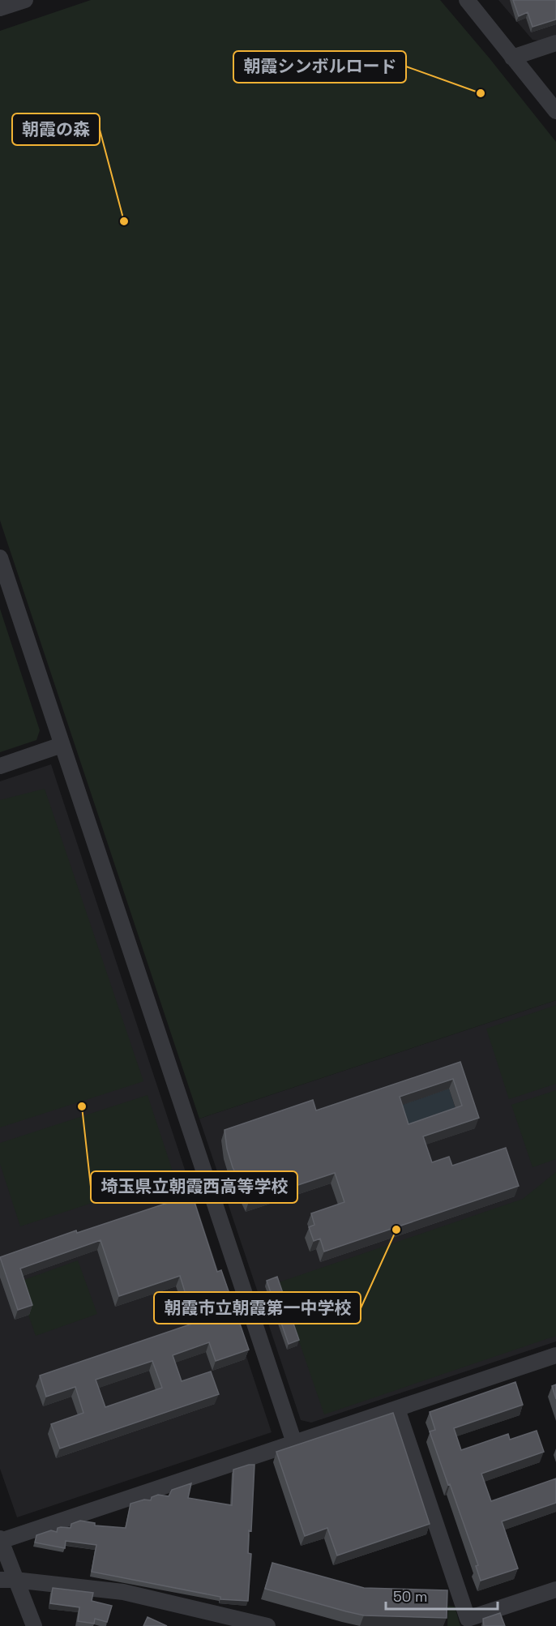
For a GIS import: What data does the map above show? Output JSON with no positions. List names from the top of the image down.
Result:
{
  "places": [
    "朝霞シンボルロード",
    "朝霞の森",
    "埼玉県立朝霞西高等学校",
    "朝霞市立朝霞第一中学校"
  ],
  "scale_bar": "50 m"
}
